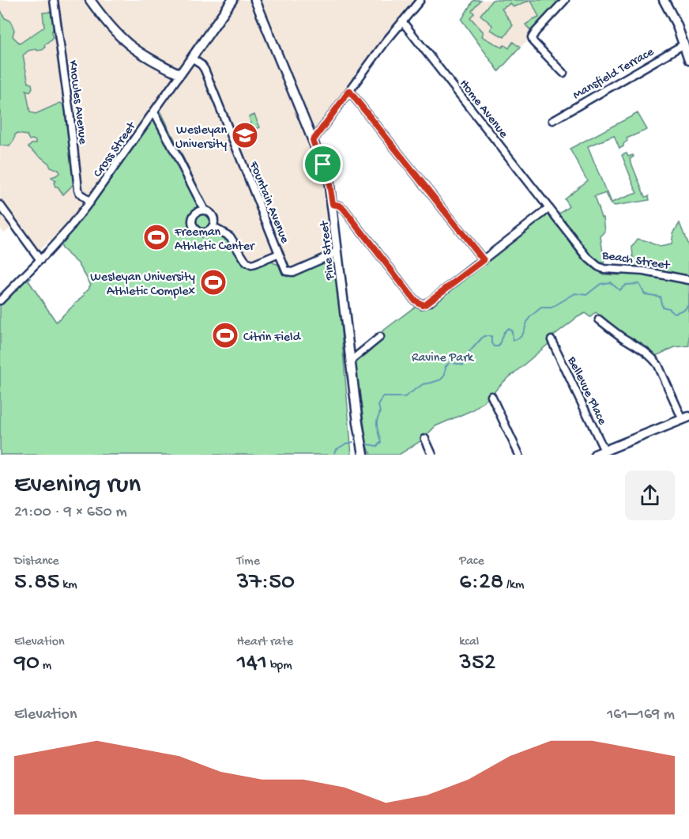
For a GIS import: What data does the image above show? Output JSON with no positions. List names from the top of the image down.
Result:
{
  "streets": {
    "street": [
      "Mansfield Terrace",
      "Knowles Avenue",
      "Home Avenue",
      "Cross Street",
      "Fountain Avenue",
      "Pine Street",
      "Beach Street",
      "Bellevue Place"
    ]
  },
  "crossings": [
    ["Knowles Avenue", "Cross Street"],
    ["Home Avenue", "Beach Street"],
    ["Cross Street", "Fountain Avenue"],
    ["Fountain Avenue", "Pine Street"]
  ],
  "parks": ["Ravine Park"],
  "places": {
    "school or university": ["Wesleyan University"],
    "sports": ["Freeman Athletic Center", "Wesleyan University Athletic Complex", "Citrin Field"]
  },
  "page": {
    "heading": ["Evening run", "21:00 · 9 × 650 m"],
    "stats": [
      ["Distance", "5.85 km"],
      ["Time", "37:50"],
      ["Pace", "6:28 /km"],
      ["Elevation", "90 m"],
      ["Heart rate", "141 bpm"],
      ["kcal", "352"]
    ],
    "chart": ["Elevation", "161–169 m"]
  }
}
